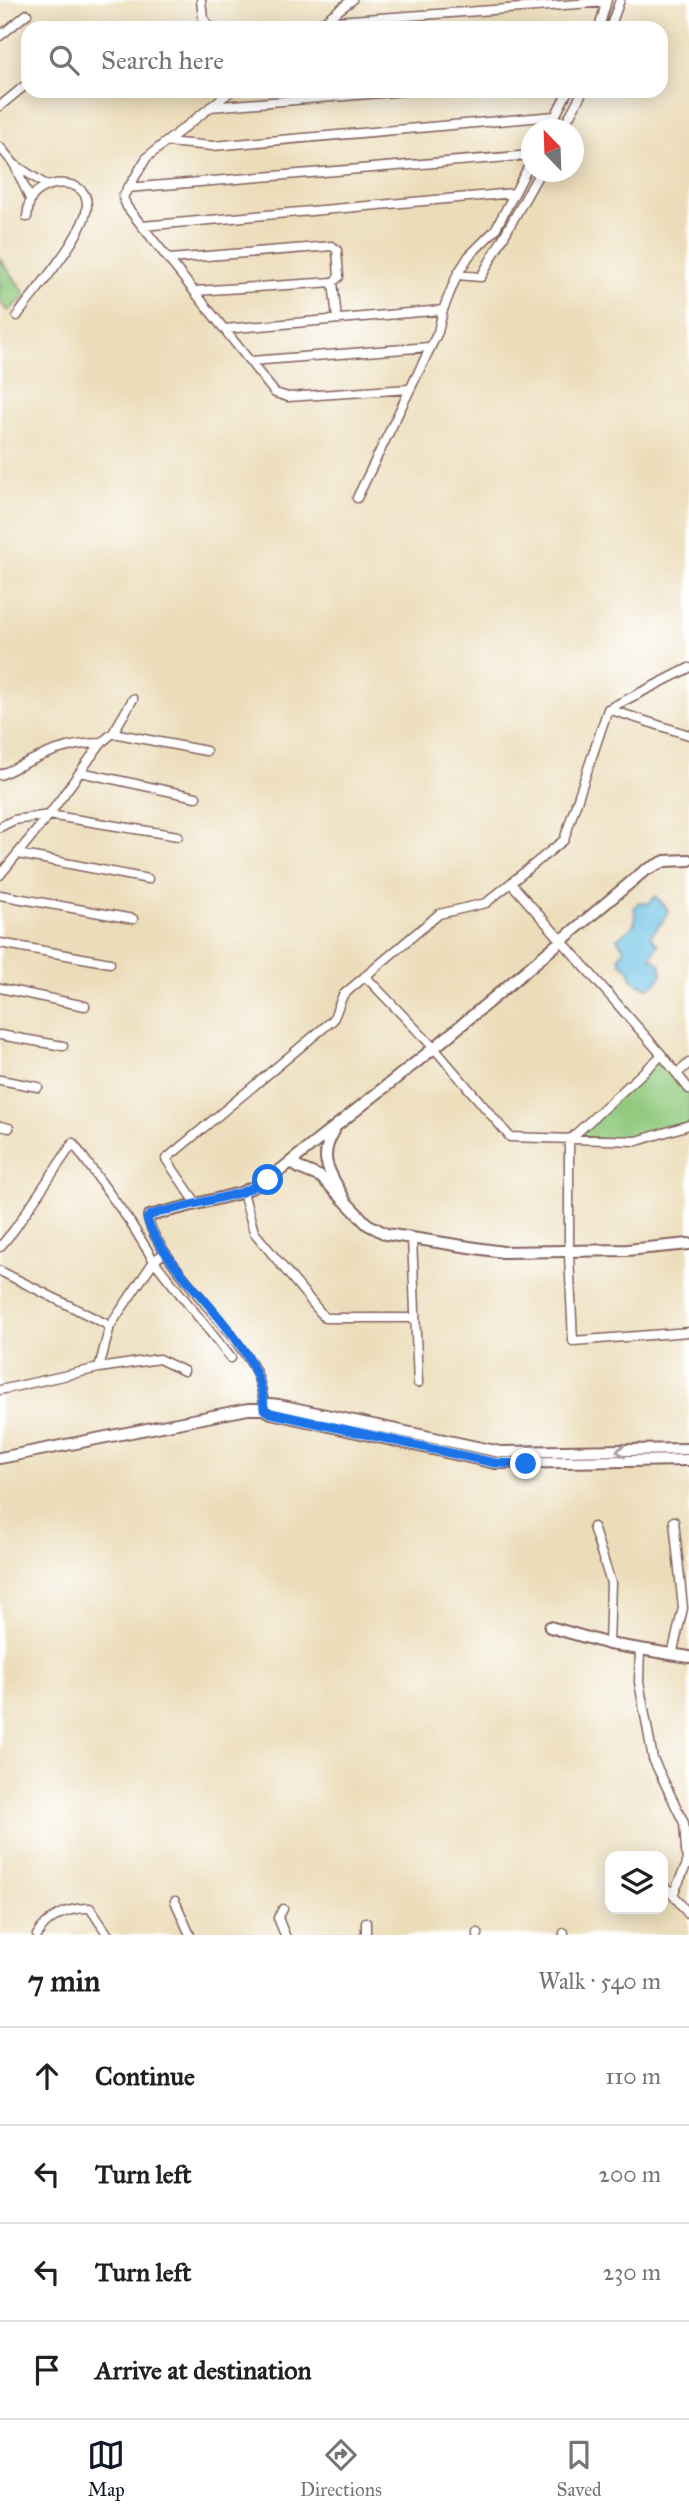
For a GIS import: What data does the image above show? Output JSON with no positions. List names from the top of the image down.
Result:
{
  "north": "top left",
  "page": {
    "search": "Search here",
    "heading": ["7 min", "Walk · 540 m"],
    "list": [
      ["Continue", "110 m"],
      ["Turn left", "200 m"],
      ["Turn left", "230 m"],
      "Arrive at destination"
    ],
    "nav": ["Map", "Directions", "Saved"]
  }
}
